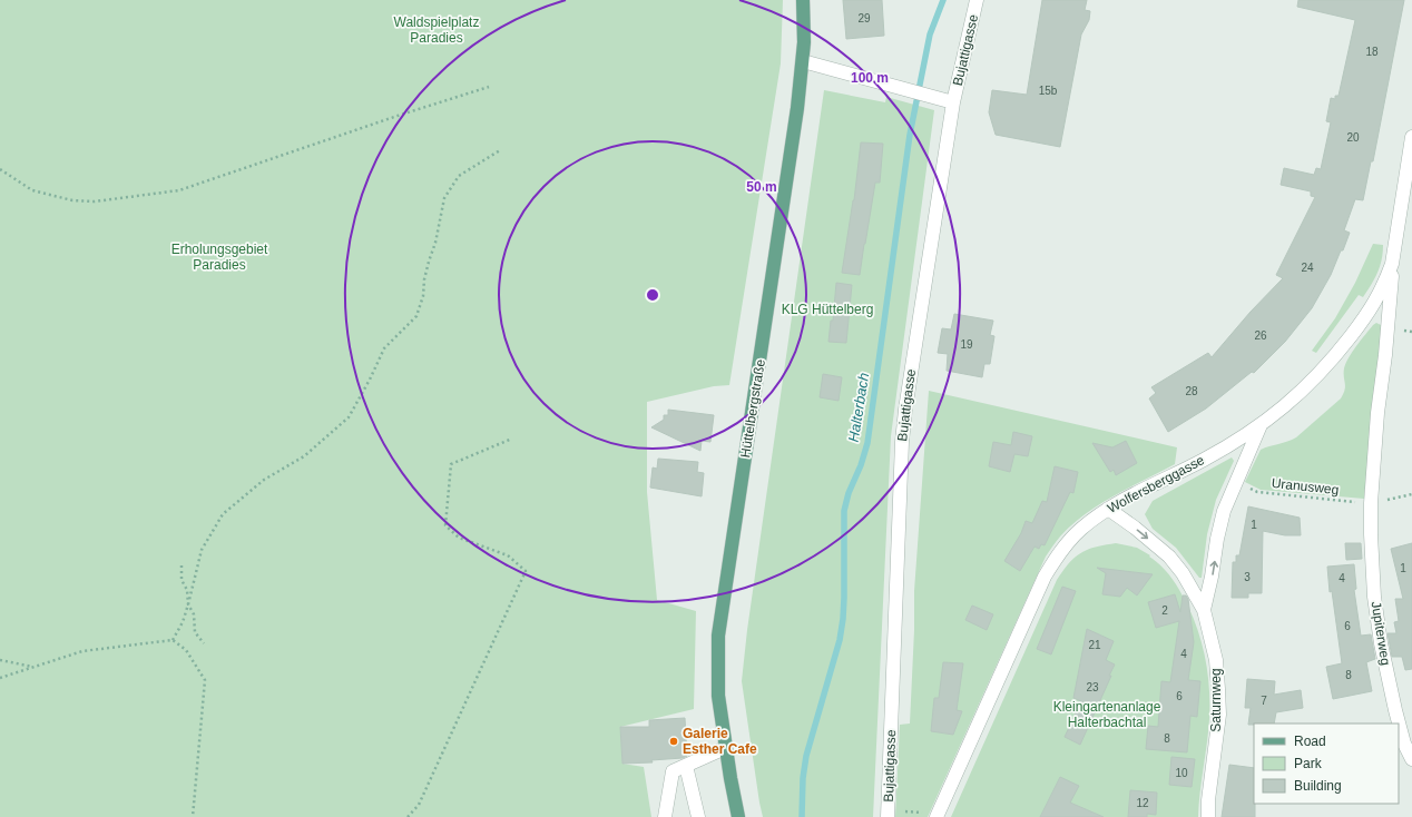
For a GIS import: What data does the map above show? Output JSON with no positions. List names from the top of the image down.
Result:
{
  "streets": {
    "main road": ["Hüttelbergstraße"],
    "street": [
      "Bujattigasse",
      "Wolfersberggasse",
      "Jupiterweg",
      "Saturnweg"
    ],
    "path": ["Uranusweg"]
  },
  "crossings": [
    ["Wolfersberggasse", "Jupiterweg"],
    ["Wolfersberggasse", "Saturnweg"]
  ],
  "water": ["Halterbach"],
  "parks": [
    "Waldspielplatz Paradies",
    "Erholungsgebiet Paradies",
    "KLG Hüttelberg",
    "Kleingartenanlage Halterbachtal"
  ],
  "places": ["Galerie Esther Cafe"],
  "house_numbers": [
    "29",
    "18",
    "15b",
    "20",
    "24",
    "26",
    "19",
    "28",
    "1",
    "1",
    "3",
    "4",
    "2",
    "6",
    "21",
    "4",
    "8",
    "23",
    "6",
    "7",
    "8",
    "10",
    "12"
  ],
  "legend": ["Road", "Park", "Building"],
  "rings": ["100 m", "50 m"]
}
